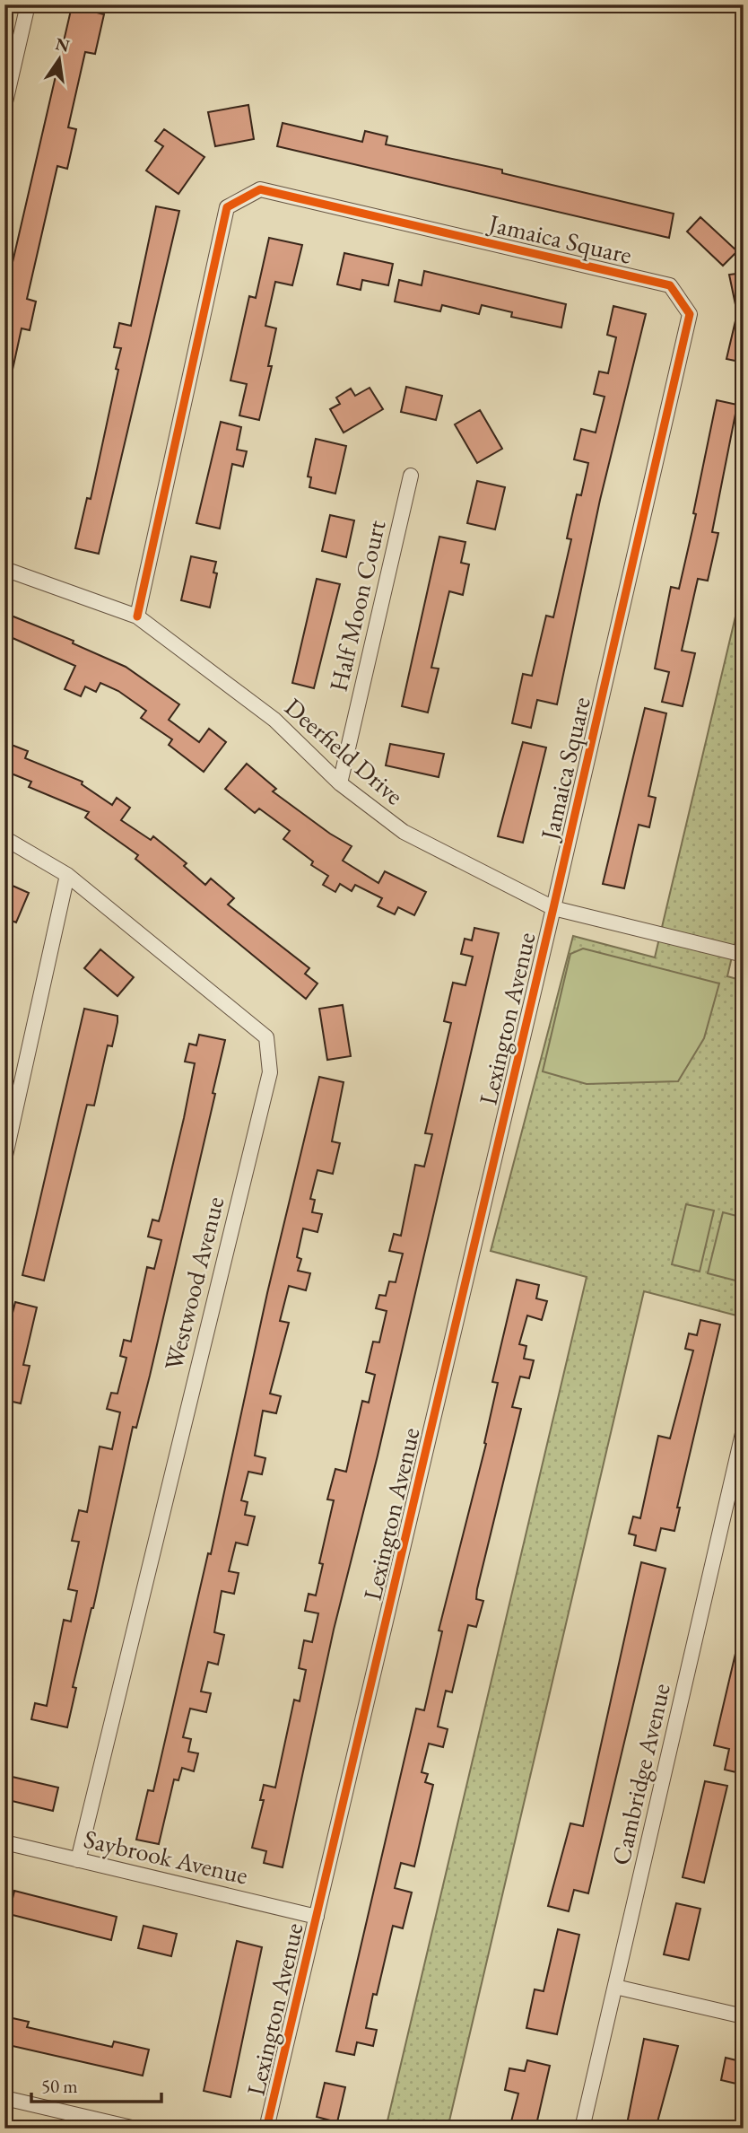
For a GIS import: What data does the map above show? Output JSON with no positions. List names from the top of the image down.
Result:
{
  "streets": {
    "street": [
      "Jamaica Square",
      "Half Moon Court",
      "Deerfield Drive",
      "Lexington Avenue",
      "Westwood Avenue",
      "Cambridge Avenue",
      "Saybrook Avenue"
    ]
  },
  "crossings": [
    ["Jamaica Square", "Deerfield Drive"],
    ["Jamaica Square", "Lexington Avenue"],
    ["Half Moon Court", "Deerfield Drive"],
    ["Deerfield Drive", "Lexington Avenue"],
    ["Lexington Avenue", "Saybrook Avenue"],
    ["Westwood Avenue", "Saybrook Avenue"]
  ],
  "scale_bar": "50 m",
  "north": "top"
}
